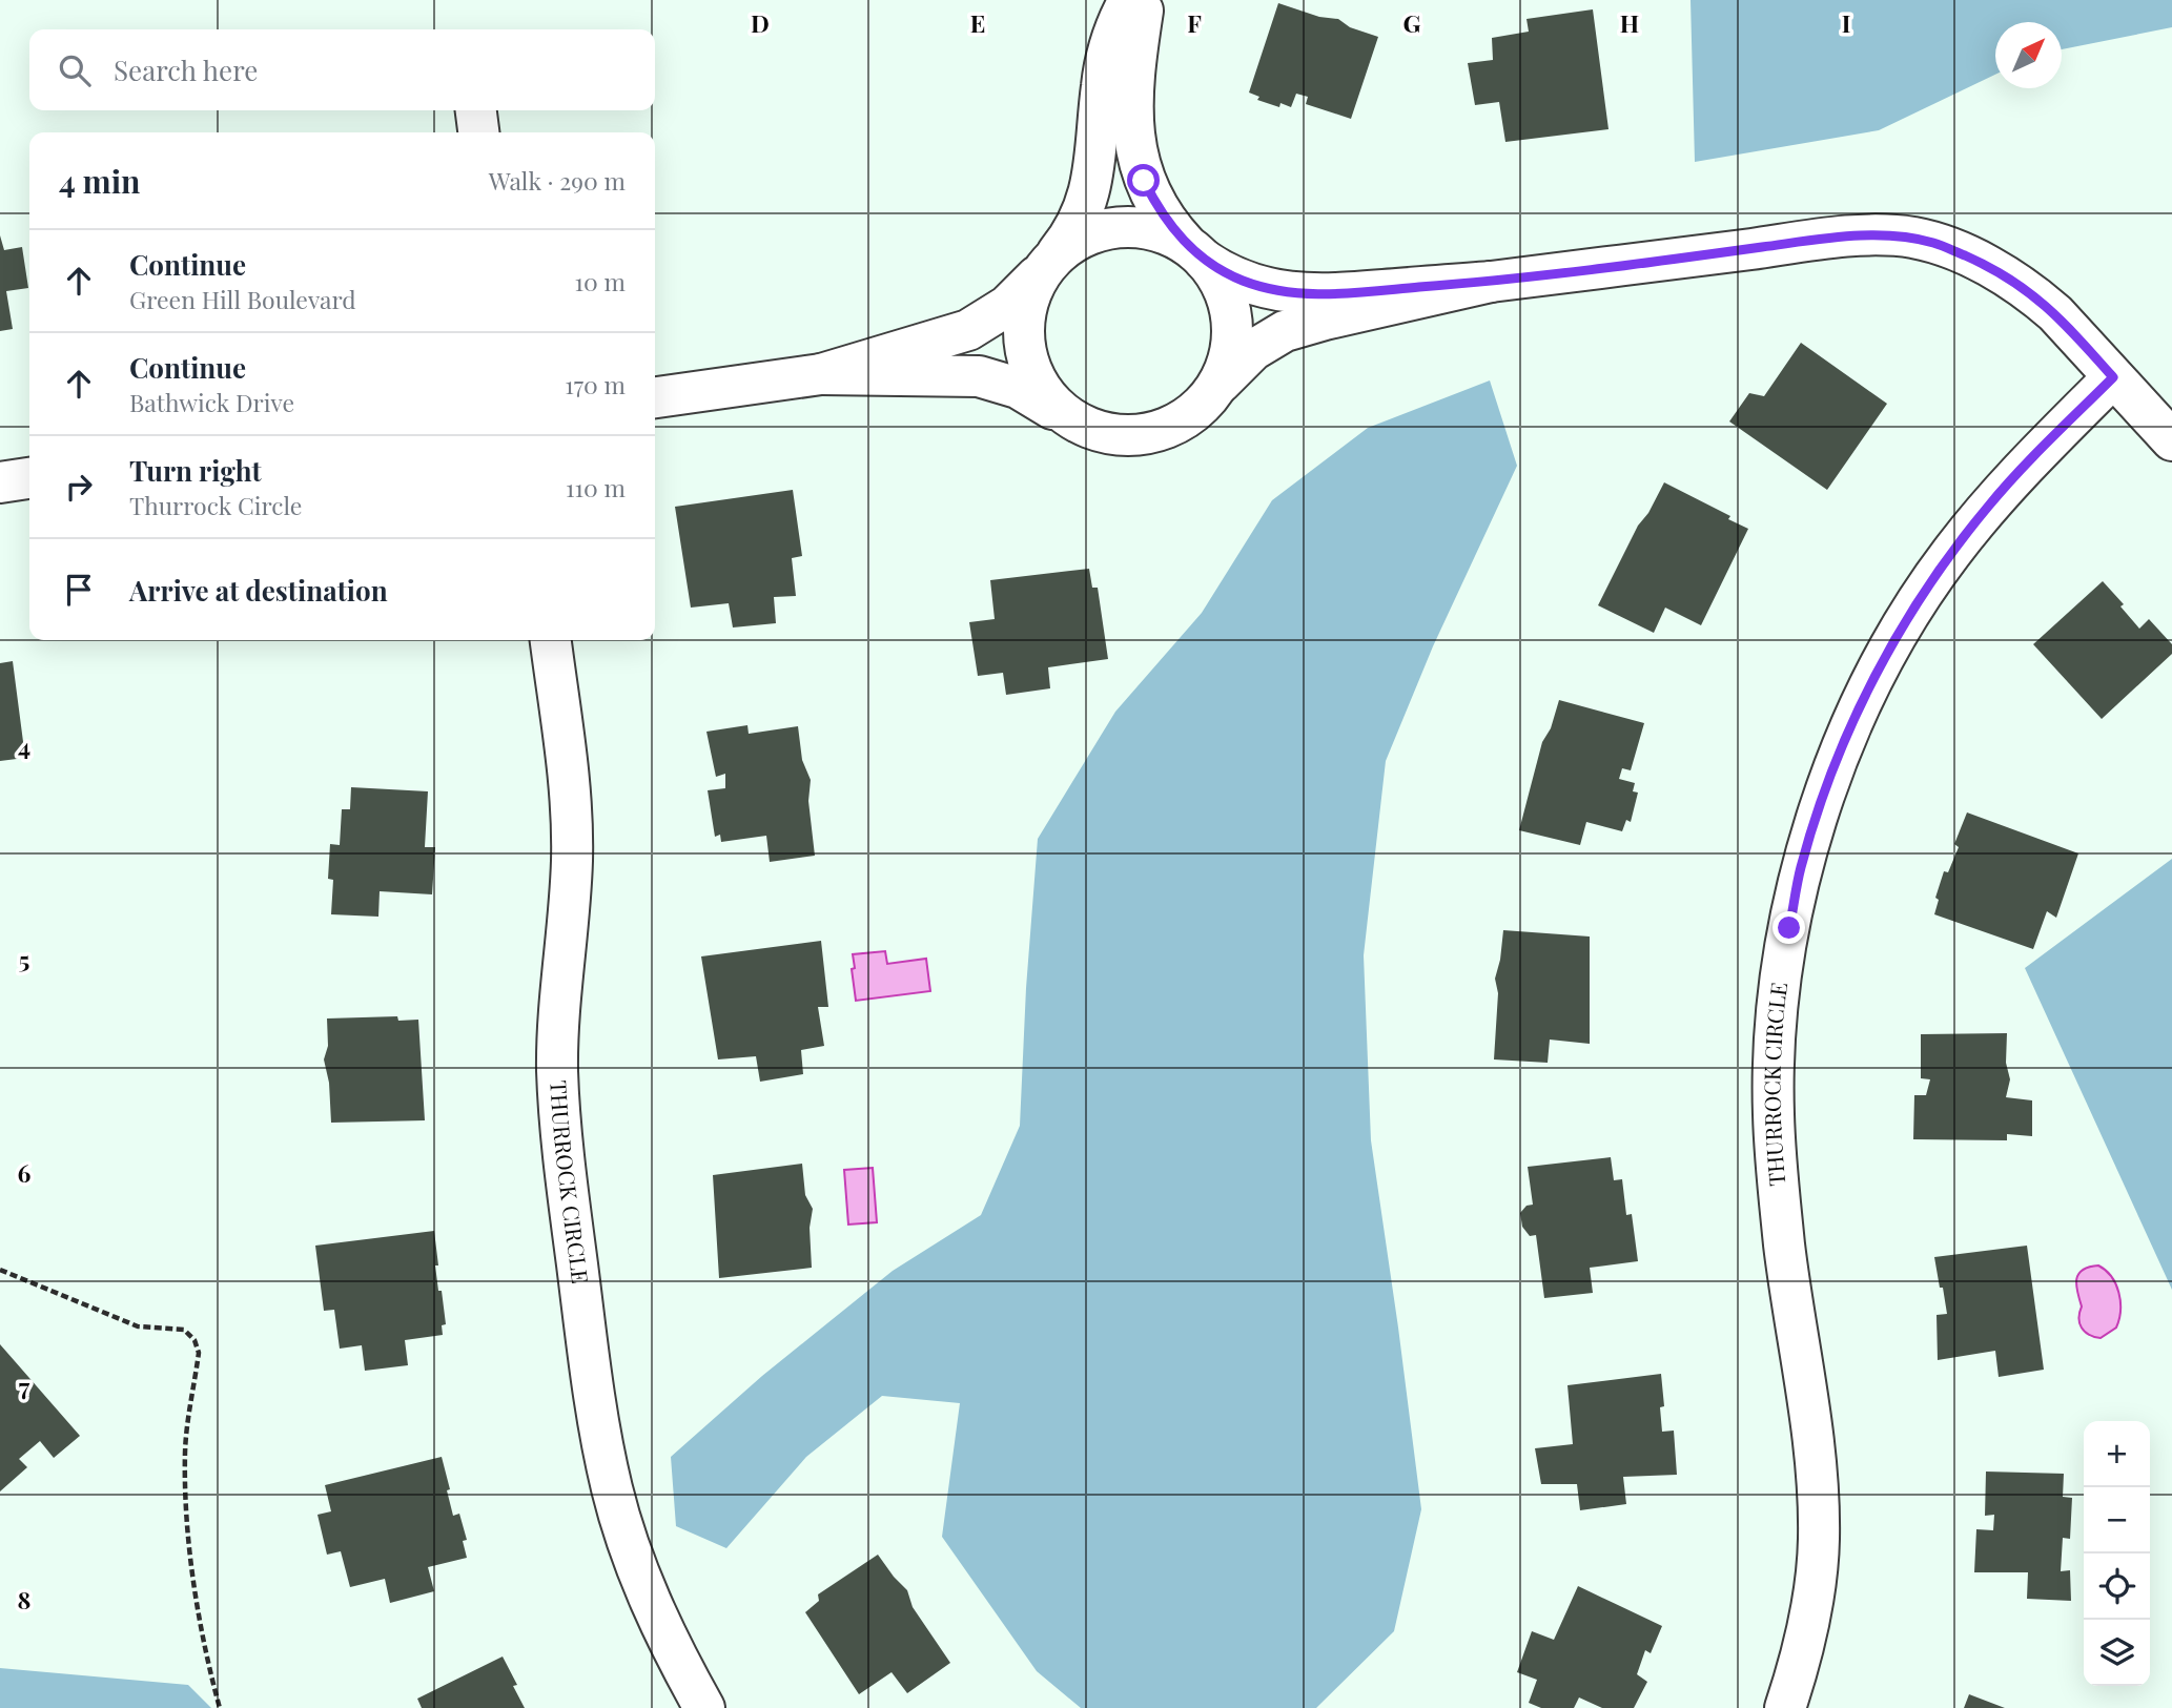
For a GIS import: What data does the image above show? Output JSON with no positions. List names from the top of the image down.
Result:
{
  "streets": {
    "street": ["THURROCK CIRCLE"]
  },
  "north": "top right",
  "page": {
    "search": "Search here",
    "heading": ["4 min", "Walk · 290 m"],
    "list": [
      ["Continue", "Green Hill Boulevard", "10 m"],
      ["Continue", "Bathwick Drive", "170 m"],
      ["Turn right", "Thurrock Circle", "110 m"],
      "Arrive at destination"
    ],
    "map_buttons": ["+", "−"]
  },
  "grid": {
    "columns": [
      "D",
      "E",
      "F",
      "G",
      "H",
      "I"
    ],
    "rows": [
      "4",
      "5",
      "6",
      "7",
      "8"
    ]
  }
}
